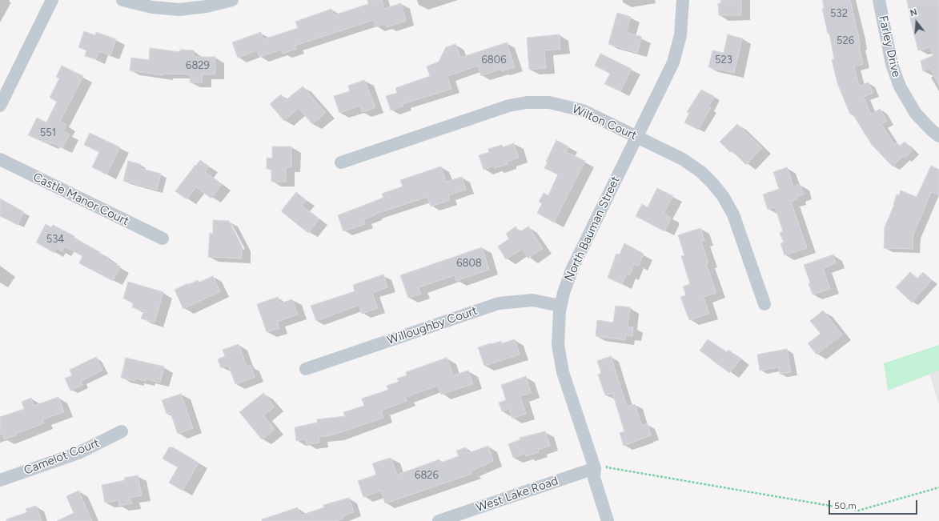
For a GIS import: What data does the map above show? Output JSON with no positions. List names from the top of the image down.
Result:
{
  "streets": {
    "street": [
      "Farley Drive",
      "Wilton Court",
      "Castle Manor Court",
      "North Bauman Street",
      "Willoughby Court",
      "Camelot Court",
      "West Lake Road"
    ]
  },
  "crossings": [
    ["Wilton Court", "North Bauman Street"],
    ["North Bauman Street", "Willoughby Court"],
    ["North Bauman Street", "West Lake Road"]
  ],
  "house_numbers": [
    "532",
    "526",
    "6806",
    "523",
    "6829",
    "551",
    "534",
    "6808",
    "6826"
  ],
  "scale_bar": "50 m",
  "north": "top"
}
